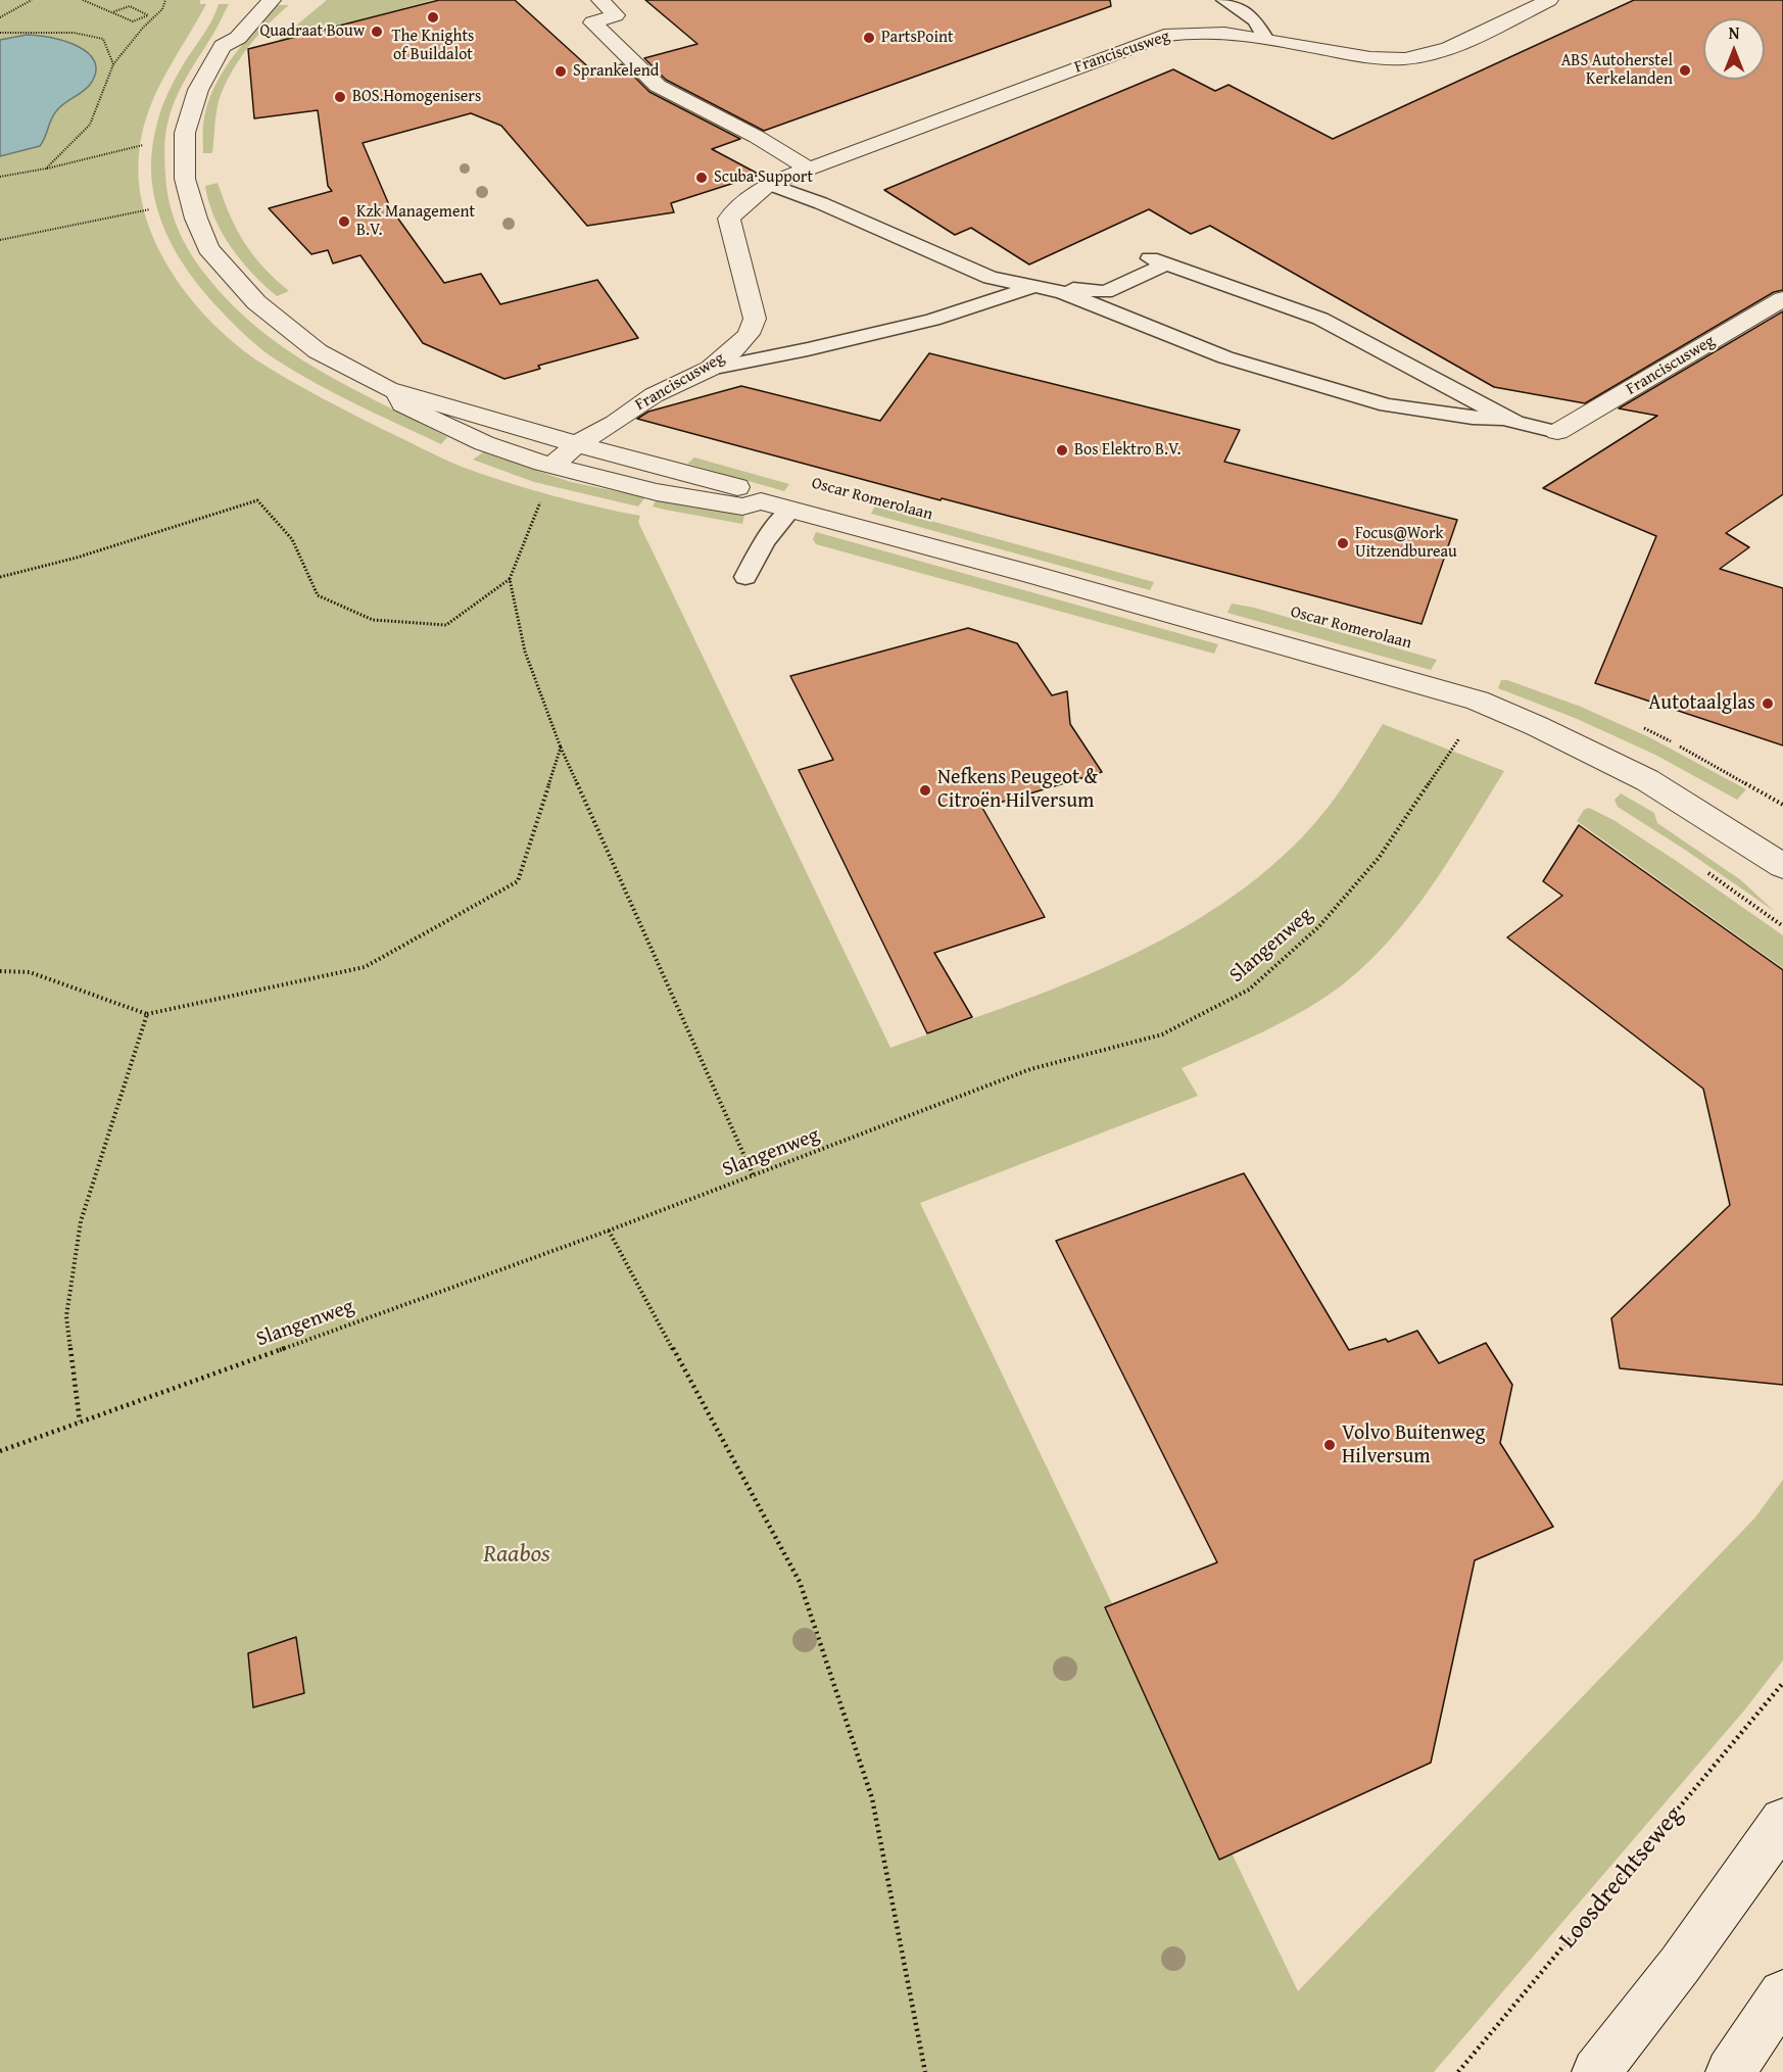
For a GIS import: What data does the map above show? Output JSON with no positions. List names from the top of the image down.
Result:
{
  "streets": {
    "street": ["Franciscusweg", "Oscar Romerolaan"],
    "path": ["Slangenweg", "Loosdrechtseweg"]
  },
  "crossings": [
    ["Franciscusweg", "Oscar Romerolaan"]
  ],
  "parks": ["Raabos"],
  "places": [
    "The Knights of Buildalot",
    "Quadraat Bouw",
    "PartsPoint",
    "ABS Autoherstel Kerkelanden",
    "Sprankelend",
    "BOS.Homogenisers",
    "Scuba Support",
    "Kzk Management B.V.",
    "Bos Elektro B.V.",
    "Focus@Work Uitzendbureau",
    "Autotaalglas",
    "Nefkens Peugeot & Citroën Hilversum",
    "Volvo Buitenweg Hilversum"
  ],
  "north": "top"
}
